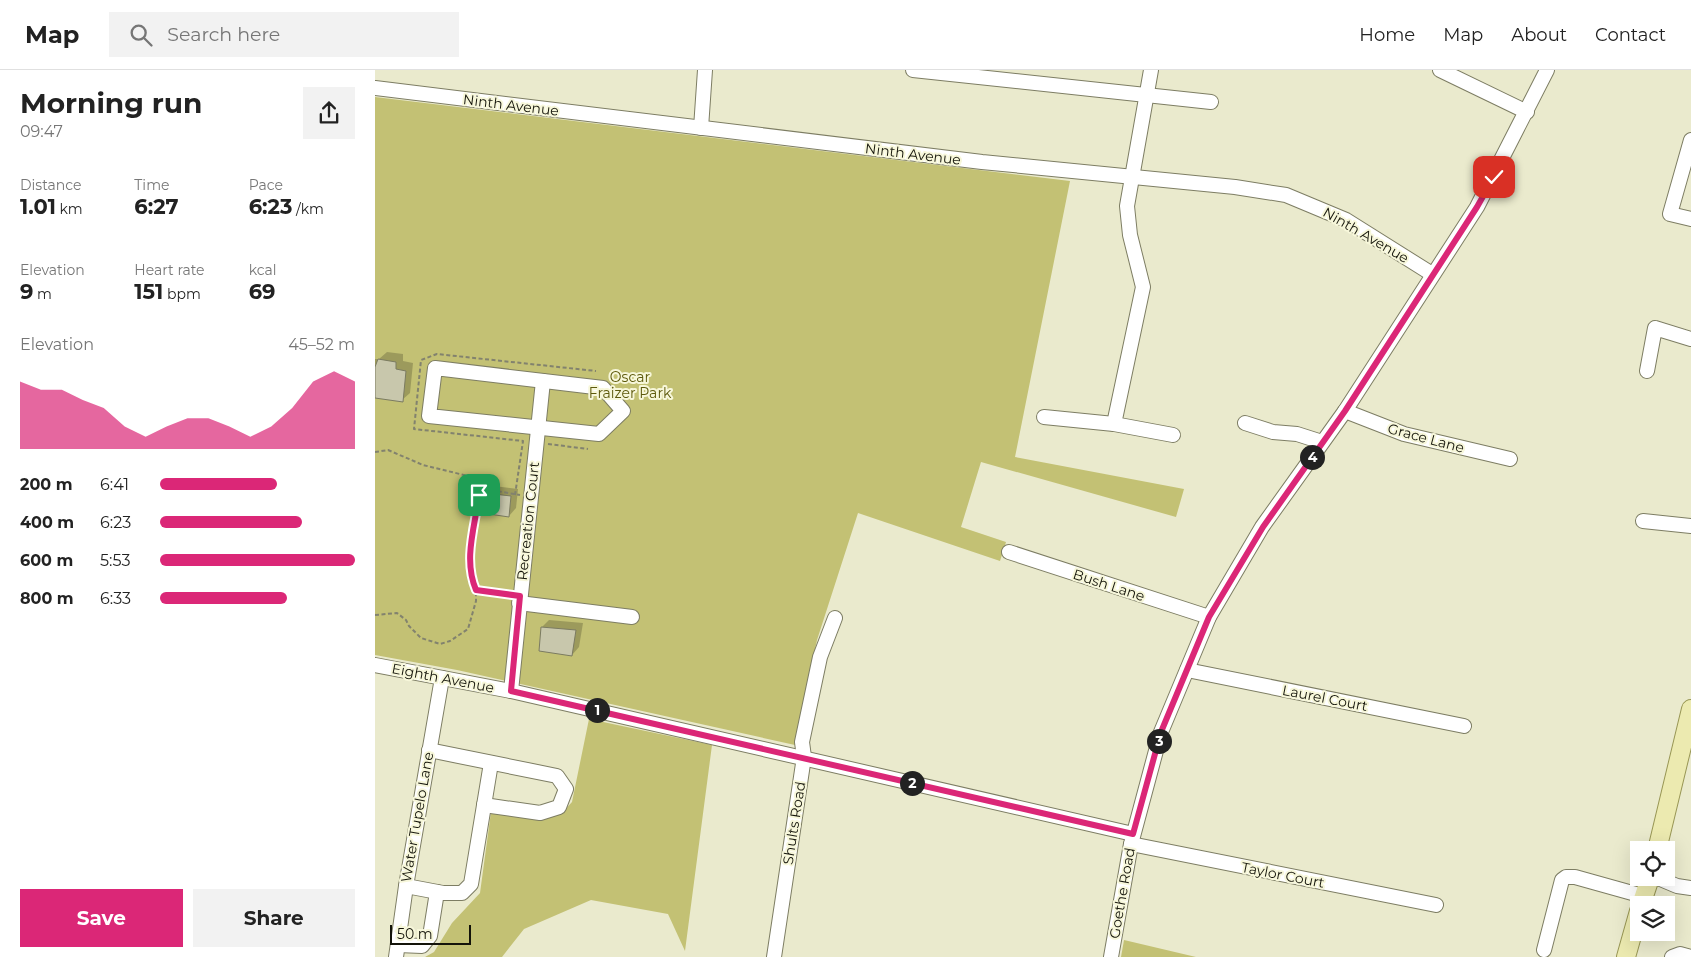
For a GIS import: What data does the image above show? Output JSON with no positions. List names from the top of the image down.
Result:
{
  "streets": {
    "street": [
      "Ninth Avenue",
      "Grace Lane",
      "Recreation Court",
      "Bush Lane",
      "Eighth Avenue",
      "Laurel Court",
      "Water Tupelo Lane",
      "Shults Road",
      "Taylor Court",
      "Goethe Road"
    ]
  },
  "crossings": [
    ["Ninth Avenue", "Goethe Road"],
    ["Grace Lane", "Goethe Road"],
    ["Recreation Court", "Eighth Avenue"],
    ["Bush Lane", "Goethe Road"],
    ["Eighth Avenue", "Water Tupelo Lane"],
    ["Eighth Avenue", "Shults Road"],
    ["Laurel Court", "Goethe Road"],
    ["Taylor Court", "Goethe Road"]
  ],
  "parks": ["Oscar Fraizer Park"],
  "scale_bar": "50 m",
  "page": {
    "header": "Map",
    "search": "Search here",
    "nav": [
      "Home",
      "Map",
      "About",
      "Contact"
    ],
    "heading": ["Morning run", "09:47"],
    "stats": [
      ["Distance", "1.01 km"],
      ["Time", "6:27"],
      ["Pace", "6:23 /km"],
      ["Elevation", "9 m"],
      ["Heart rate", "151 bpm"],
      ["kcal", "69"]
    ],
    "chart": ["Elevation", "45–52 m"],
    "pins": [
      "4",
      "1",
      "3",
      "2"
    ],
    "list": [
      {
        "name": "200 m",
        "note": "6:41"
      },
      {
        "name": "400 m",
        "note": "6:23"
      },
      {
        "name": "600 m",
        "note": "5:53"
      },
      {
        "name": "800 m",
        "note": "6:33"
      }
    ],
    "buttons": ["Save", "Share"],
    "scale": "50 m"
  }
}
